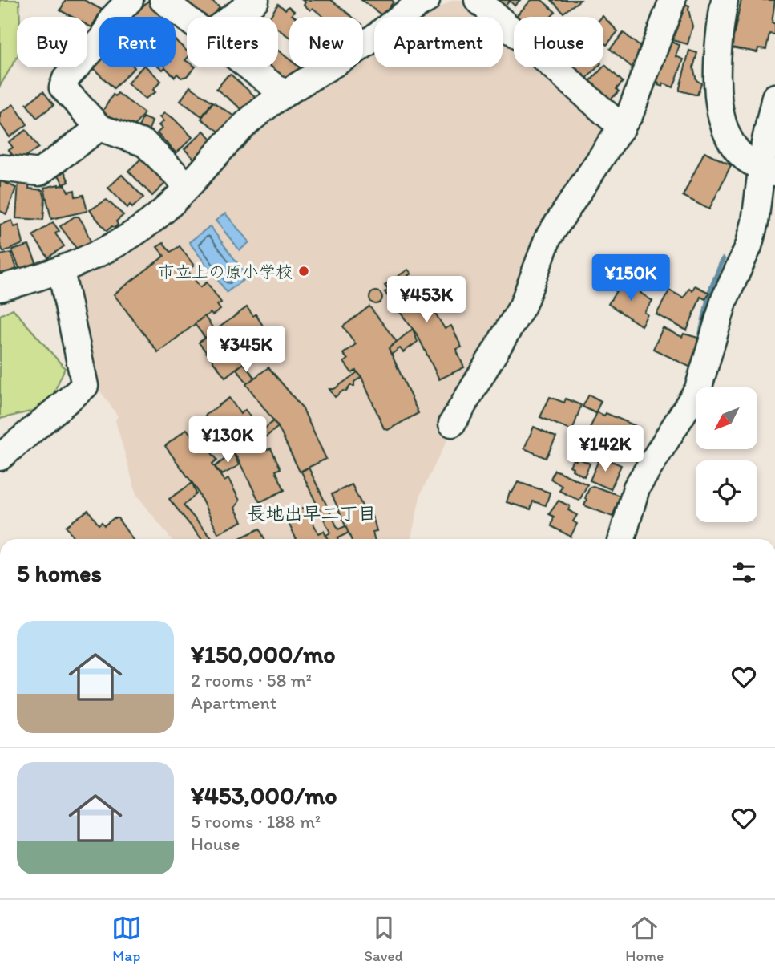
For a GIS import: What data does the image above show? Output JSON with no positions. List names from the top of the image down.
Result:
{
  "districts": ["長地出早二丁目"],
  "places": ["市立上の原小学校"],
  "north": "bottom left",
  "page": {
    "chip": [
      "Buy",
      "Rent",
      "Filters",
      "New",
      "Apartment",
      "House"
    ],
    "price": [
      "¥150K",
      "¥453K",
      "¥345K",
      "¥130K",
      "¥142K"
    ],
    "heading": "5 homes",
    "list": [
      {
        "name": "¥150,000/mo",
        "note": "2 rooms · 58 m² · Apartment"
      },
      {
        "name": "¥453,000/mo",
        "note": "5 rooms · 188 m² · House"
      }
    ],
    "tabs": ["Map", "Saved", "Home"]
  }
}
